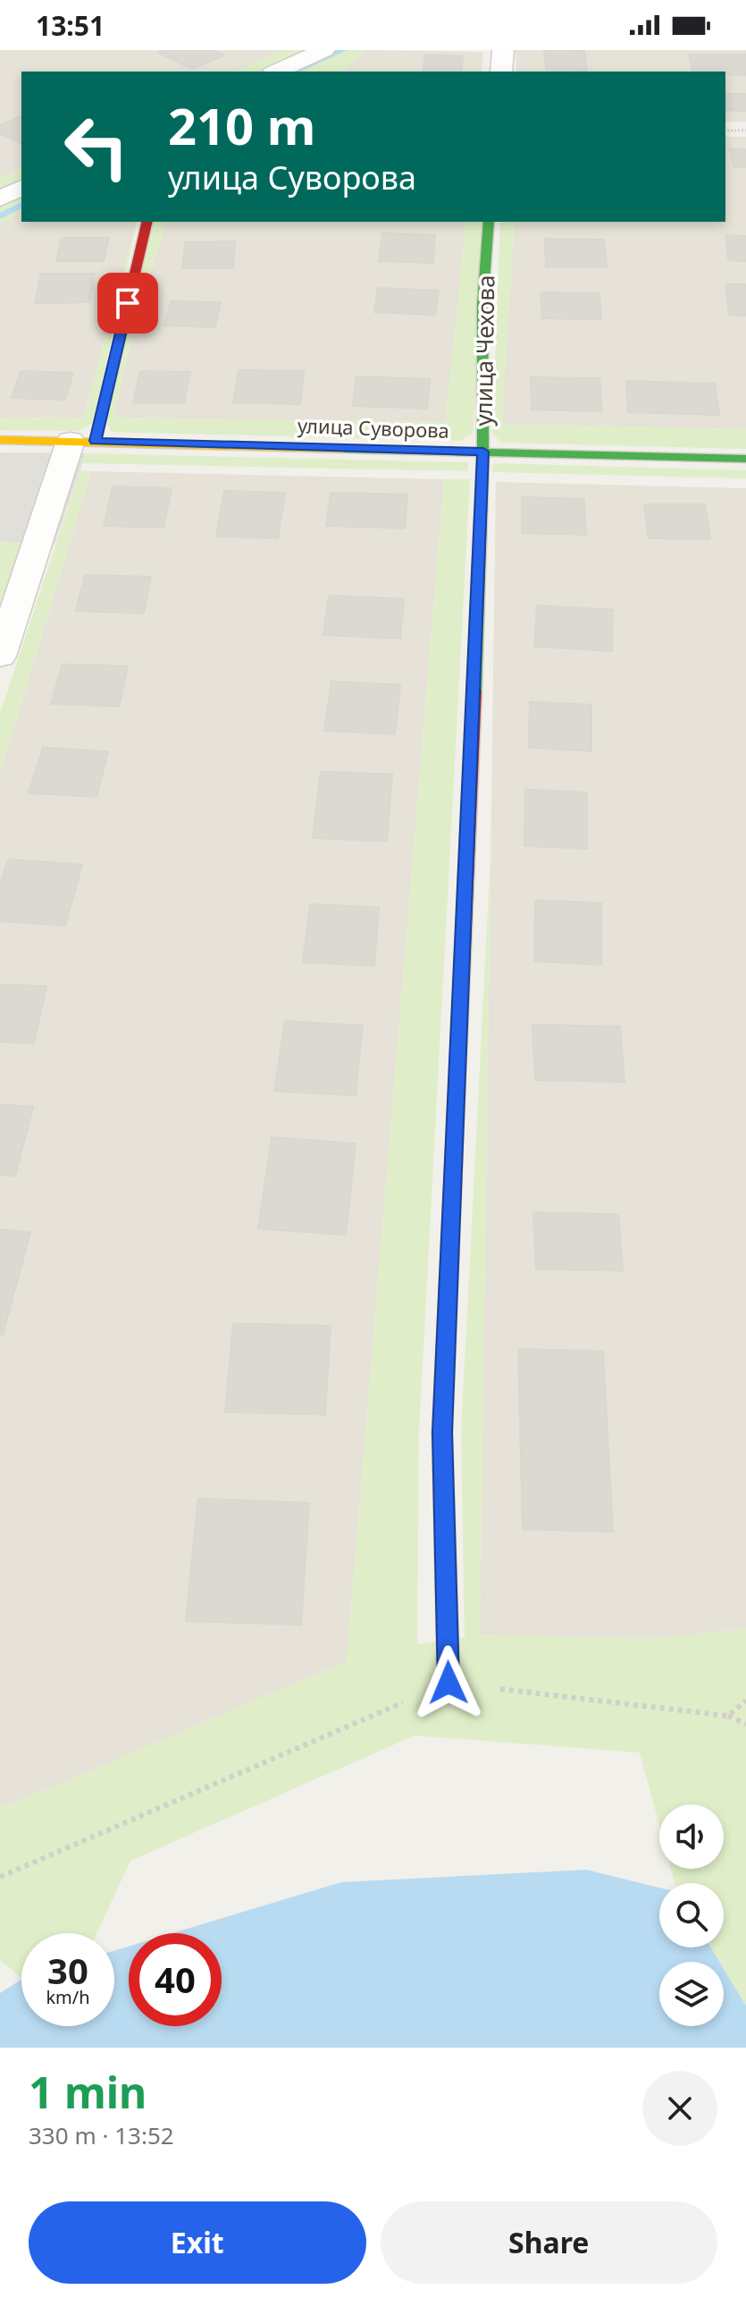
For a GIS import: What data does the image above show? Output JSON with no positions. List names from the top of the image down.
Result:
{
  "streets": {
    "street": ["улица Чехова", "улица Суворова"]
  },
  "crossings": [
    ["улица Чехова", "улица Суворова"]
  ],
  "page": {
    "status": "13:51",
    "turn": ["210 m", "улица Суворова"],
    "speed": "30 km/h",
    "limit": "40",
    "heading": ["1 min", "330 m · 13:52"],
    "buttons": ["Exit", "Share"]
  }
}
